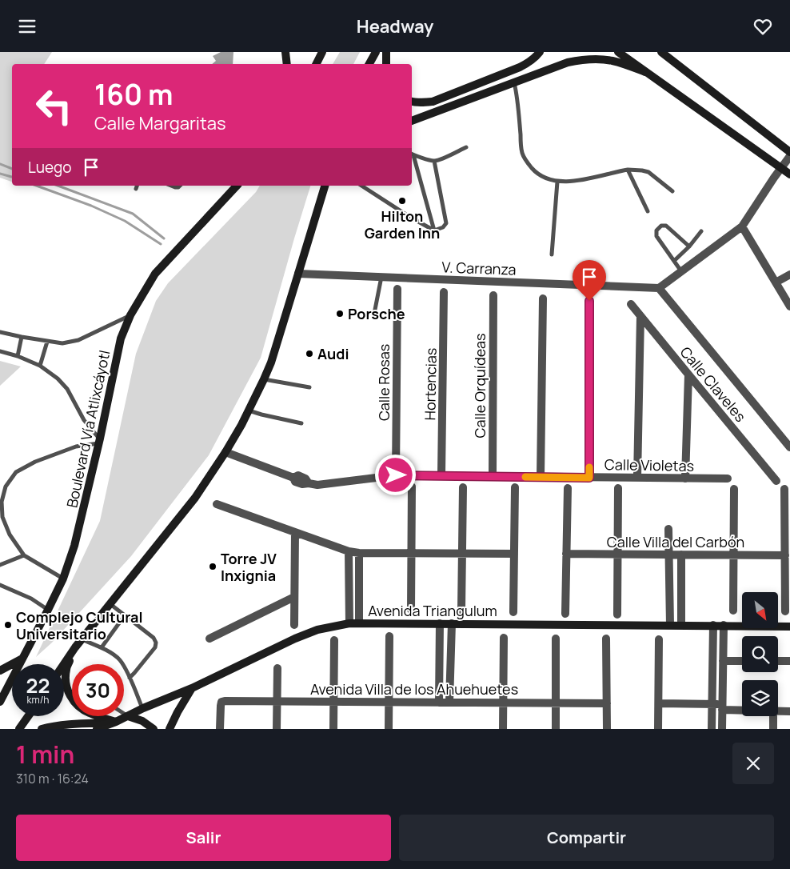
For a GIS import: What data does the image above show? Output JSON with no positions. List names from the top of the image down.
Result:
{
  "streets": {
    "main road": ["Boulevard Vía Atlixcáyotl", "Avenida Triangulum"],
    "street": [
      "V. Carranza",
      "Calle Rosas",
      "Hortencias",
      "Calle Claveles",
      "Calle Orquídeas",
      "Calle Violetas",
      "Calle Villa del Carbón",
      "Avenida Villa de los Ahuehuetes"
    ]
  },
  "crossings": [
    ["Calle Rosas", "Calle Violetas"],
    ["Hortencias", "Calle Violetas"],
    ["Calle Orquídeas", "Calle Violetas"]
  ],
  "places": [
    "Hilton Garden Inn",
    "Porsche",
    "Audi",
    "Torre JV Inxignia",
    "Complejo Cultural Universitario"
  ],
  "north": "bottom right",
  "page": {
    "header": "Headway",
    "turn": ["160 m", "Calle Margaritas"],
    "then": "Luego",
    "speed": "22 km/h",
    "limit": "30",
    "heading": ["1 min", "310 m · 16:24"],
    "buttons": ["Salir", "Compartir"]
  }
}
